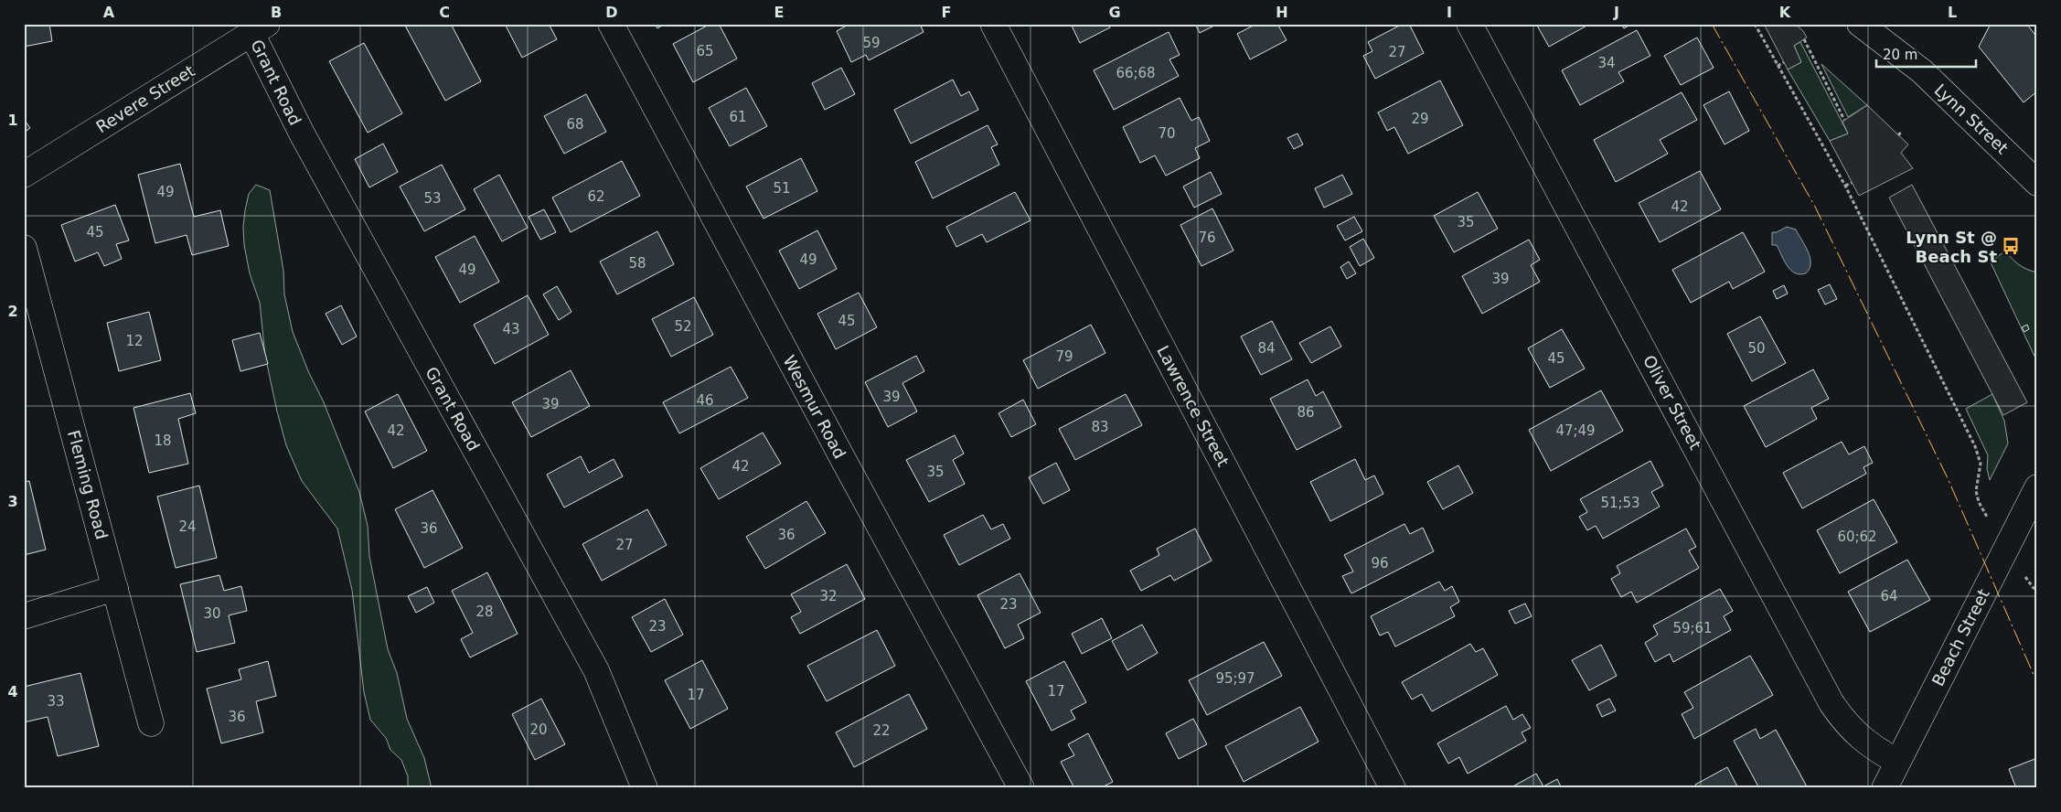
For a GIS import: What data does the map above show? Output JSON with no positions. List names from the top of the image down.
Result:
{
  "streets": {
    "street": [
      "Grant Road",
      "Revere Street",
      "Lynn Street",
      "Oliver Street",
      "Lawrence Street",
      "Wesmur Road",
      "Fleming Road",
      "Beach Street"
    ]
  },
  "crossings": [
    ["Grant Road", "Revere Street"],
    ["Oliver Street", "Beach Street"]
  ],
  "places": {
    "bus stop": ["Lynn St @ Beach St"]
  },
  "house_numbers": [
    "59",
    "65",
    "27",
    "34",
    "66;68",
    "61",
    "29",
    "68",
    "70",
    "51",
    "49",
    "62",
    "53",
    "42",
    "35",
    "45",
    "76",
    "49",
    "58",
    "49",
    "39",
    "45",
    "52",
    "43",
    "12",
    "84",
    "50",
    "79",
    "45",
    "39",
    "46",
    "39",
    "86",
    "83",
    "42",
    "47;49",
    "18",
    "42",
    "35",
    "51;53",
    "24",
    "36",
    "36",
    "60;62",
    "27",
    "96",
    "32",
    "64",
    "23",
    "28",
    "30",
    "23",
    "59;61",
    "95;97",
    "17",
    "17",
    "33",
    "36",
    "20",
    "22"
  ],
  "scale_bar": "20 m",
  "grid": {
    "columns": [
      "A",
      "B",
      "C",
      "D",
      "E",
      "F",
      "G",
      "H",
      "I",
      "J",
      "K",
      "L"
    ],
    "rows": [
      "1",
      "2",
      "3",
      "4"
    ]
  }
}
